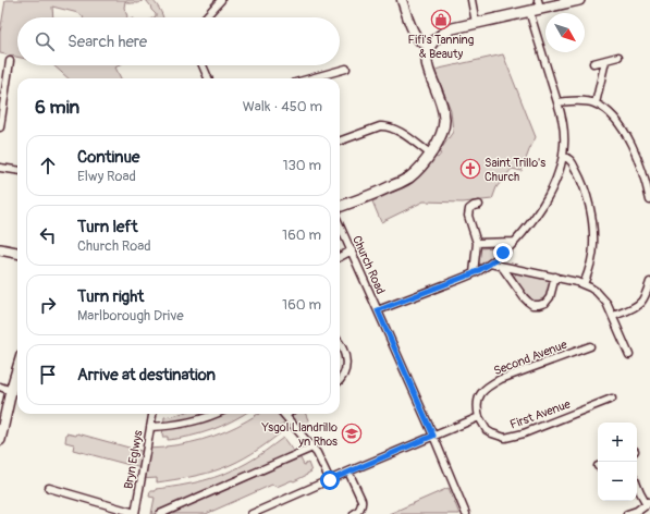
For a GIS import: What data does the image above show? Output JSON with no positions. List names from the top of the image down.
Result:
{
  "streets": {
    "street": [
      "Church Road",
      "Second Avenue",
      "First Avenue",
      "Bryn Eglwys"
    ]
  },
  "crossings": [
    ["Second Avenue", "First Avenue"]
  ],
  "places": {
    "shop": ["Fifi's Tanning & Beauty"],
    "church": ["Saint Trillo's Church"],
    "school or university": ["Ysgol Llandrillo yn Rhos"]
  },
  "north": "bottom right",
  "page": {
    "search": "Search here",
    "heading": ["6 min", "Walk · 450 m"],
    "list": [
      ["Continue", "Elwy Road", "130 m"],
      ["Turn left", "Church Road", "160 m"],
      ["Turn right", "Marlborough Drive", "160 m"],
      "Arrive at destination"
    ],
    "map_buttons": ["+", "−"]
  }
}
